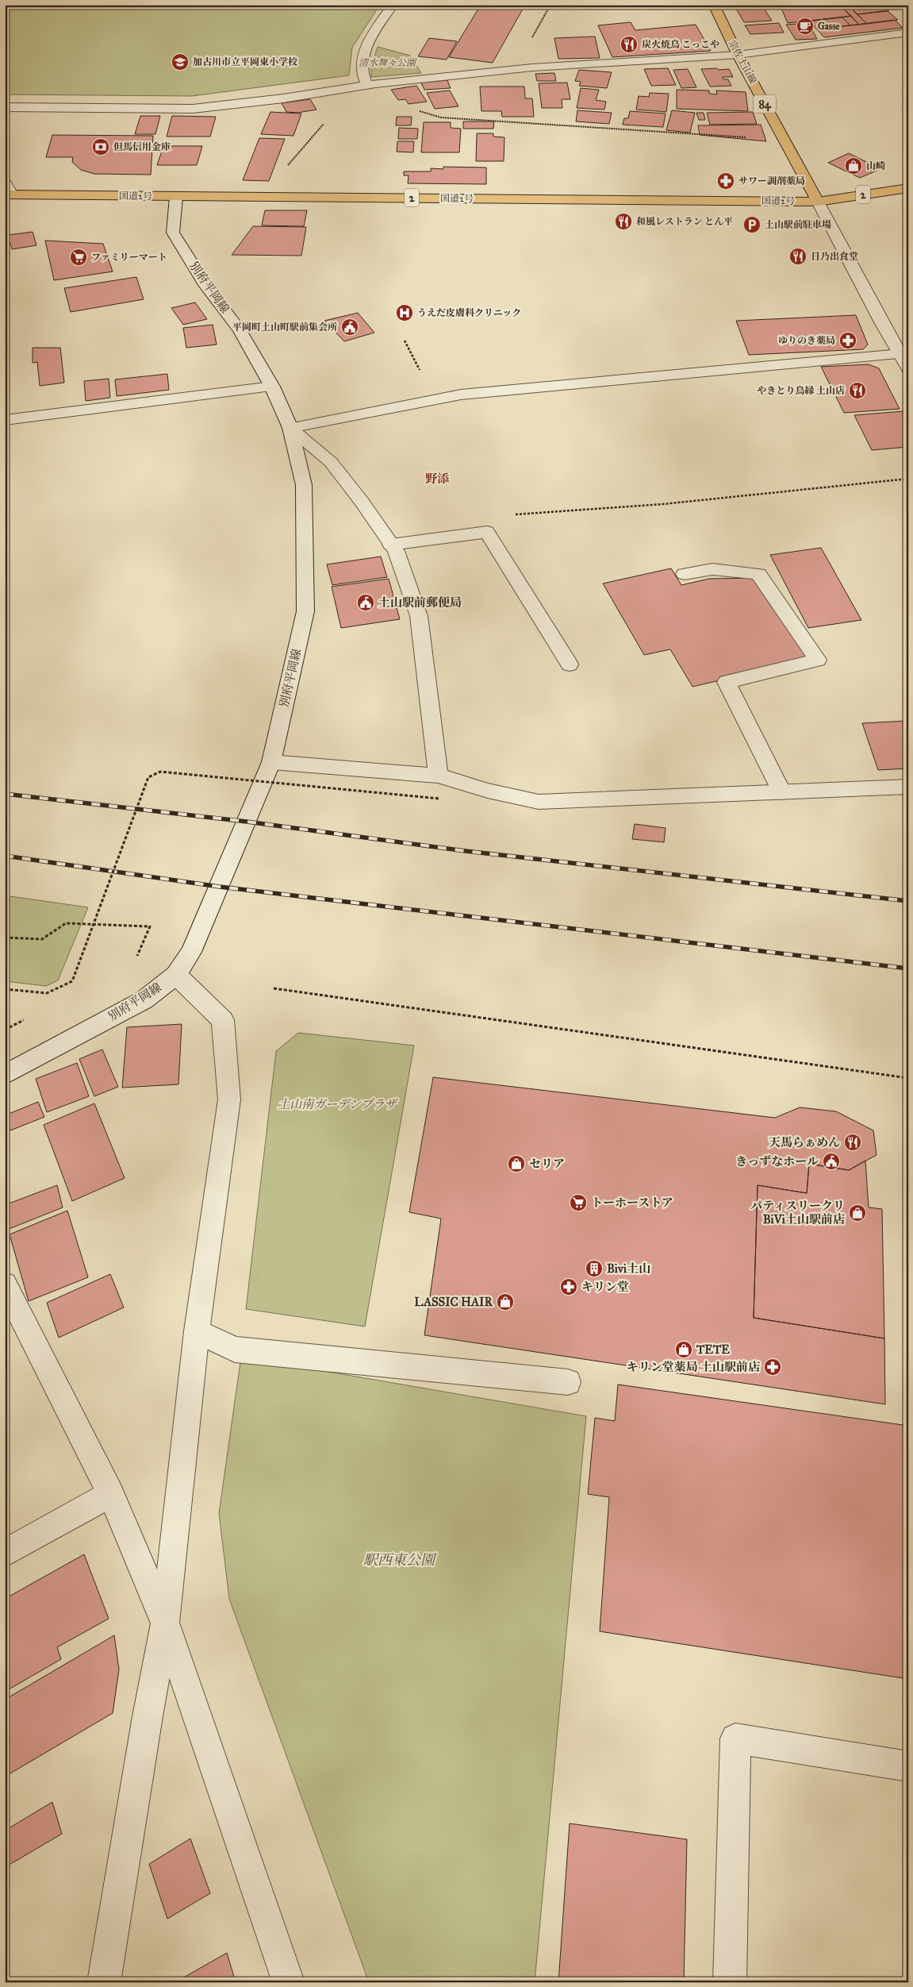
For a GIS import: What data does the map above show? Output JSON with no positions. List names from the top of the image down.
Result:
{
  "streets": {
    "main road": [
      "宗佐土山線",
      "84",
      "2",
      "国道2号"
    ],
    "street": ["別府平岡線"]
  },
  "crossings": [
    ["宗佐土山線", "国道2号"],
    ["国道2号", "別府平岡線"]
  ],
  "districts": ["野添"],
  "parks": ["清水舞々公園", "土山南ガーデンプラザ", "駅西東公園"],
  "places": {
    "cafe": ["Gasse"],
    "restaurant": [
      "炭火焼鳥 こっこや",
      "和風レストラン とん平",
      "日乃出食堂",
      "やきとり鳥縁 土山店",
      "天馬らぁめん"
    ],
    "school or university": ["加古川市立平岡東小学校"],
    "bank": ["但馬信用金庫"],
    "shop": [
      "山崎",
      "セリア",
      "パティスリークリ BiVi土山駅前店",
      "LASSIC HAIR",
      "TETE"
    ],
    "pharmacy": [
      "サワー調剤薬局",
      "ゆりのき薬局",
      "キリン堂",
      "キリン堂薬局 土山駅前店"
    ],
    "parking": ["土山駅前駐車場"],
    "supermarket": ["ファミリーマート", "トーホーストア"],
    "hospital": ["うえだ皮膚科クリニック"],
    "public building": ["平岡町土山町駅前集会所", "土山駅前郵便局", "きっずなホール"],
    "building": ["Bivi土山"]
  }
}
